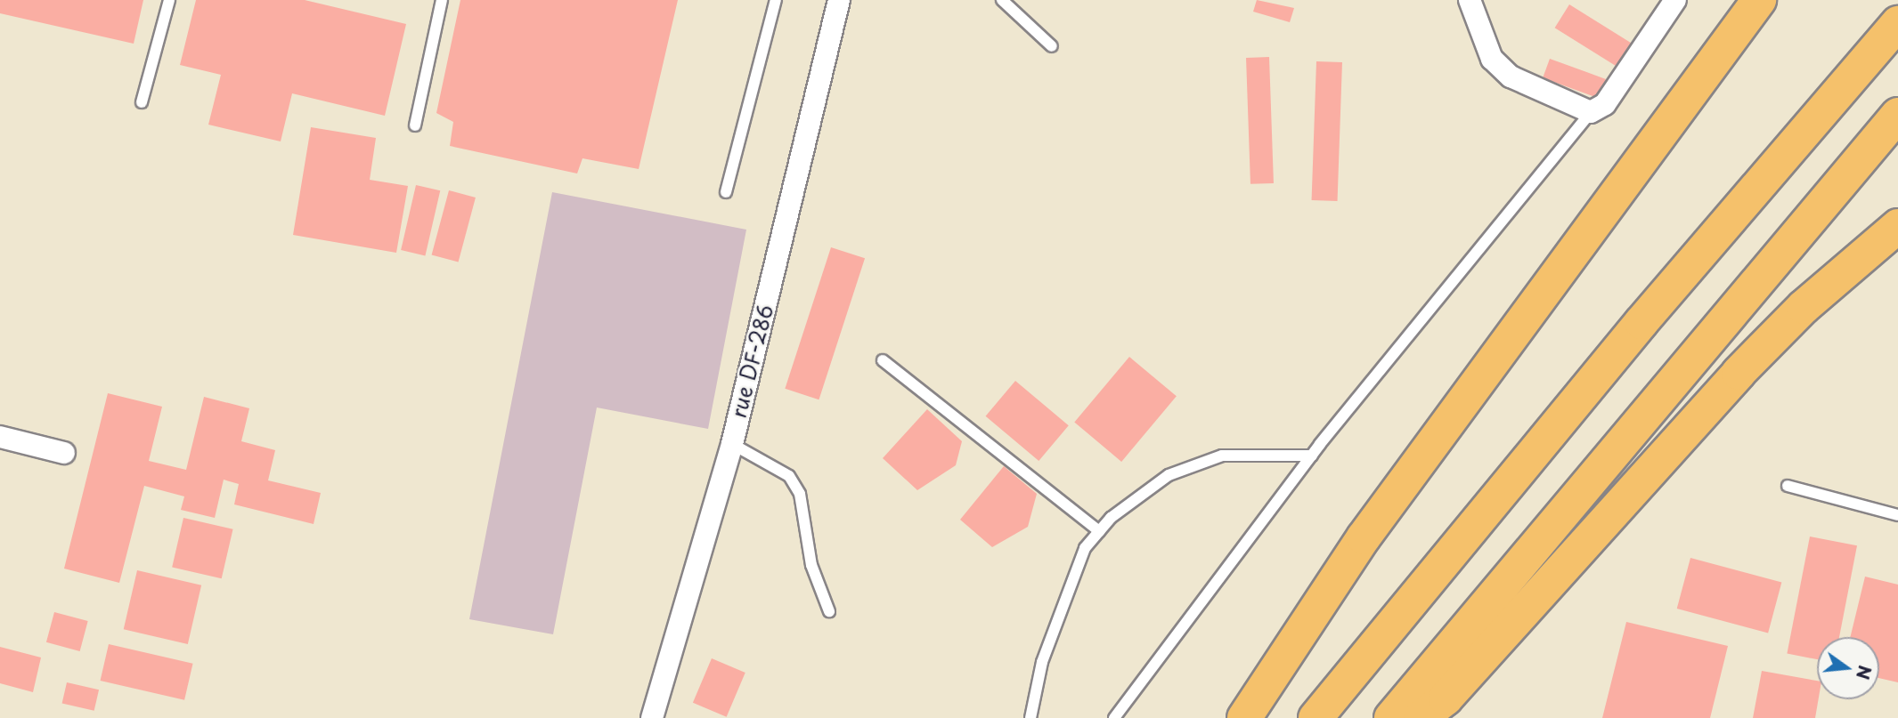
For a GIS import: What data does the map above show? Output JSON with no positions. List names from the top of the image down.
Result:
{
  "streets": {
    "street": ["rue DF-286"]
  },
  "north": "right"
}
